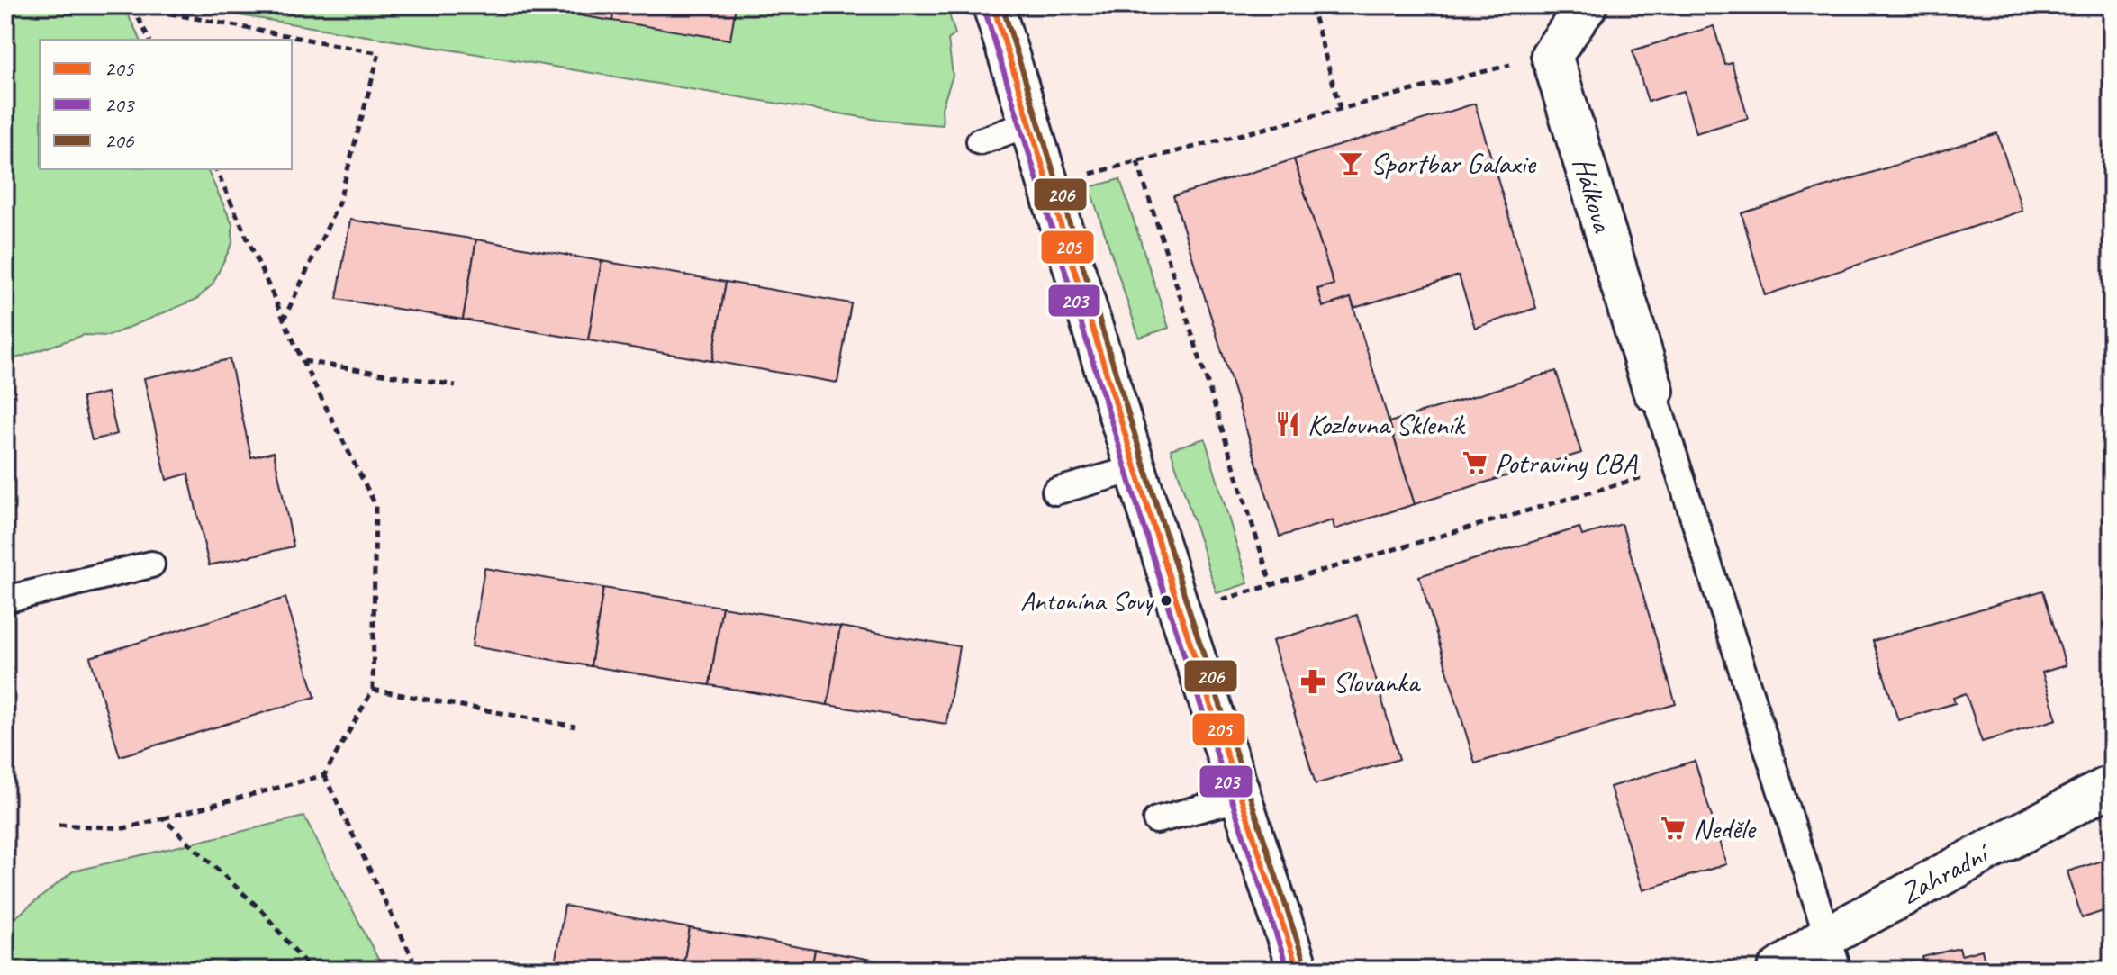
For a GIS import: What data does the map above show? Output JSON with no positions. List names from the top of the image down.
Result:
{
  "streets": {
    "street": ["Hálkova", "Zahradní"]
  },
  "places": {
    "bar": ["Sportbar Galaxie"],
    "restaurant": ["Kozlovna Skleník"],
    "supermarket": ["Potraviny CBA", "Neděle"],
    "other": ["Antonína Sovy"],
    "pharmacy": ["Slovanka"]
  },
  "lines": ["transit line 205", "transit line 206", "transit line 203"],
  "legend": ["205", "203", "206"]
}
